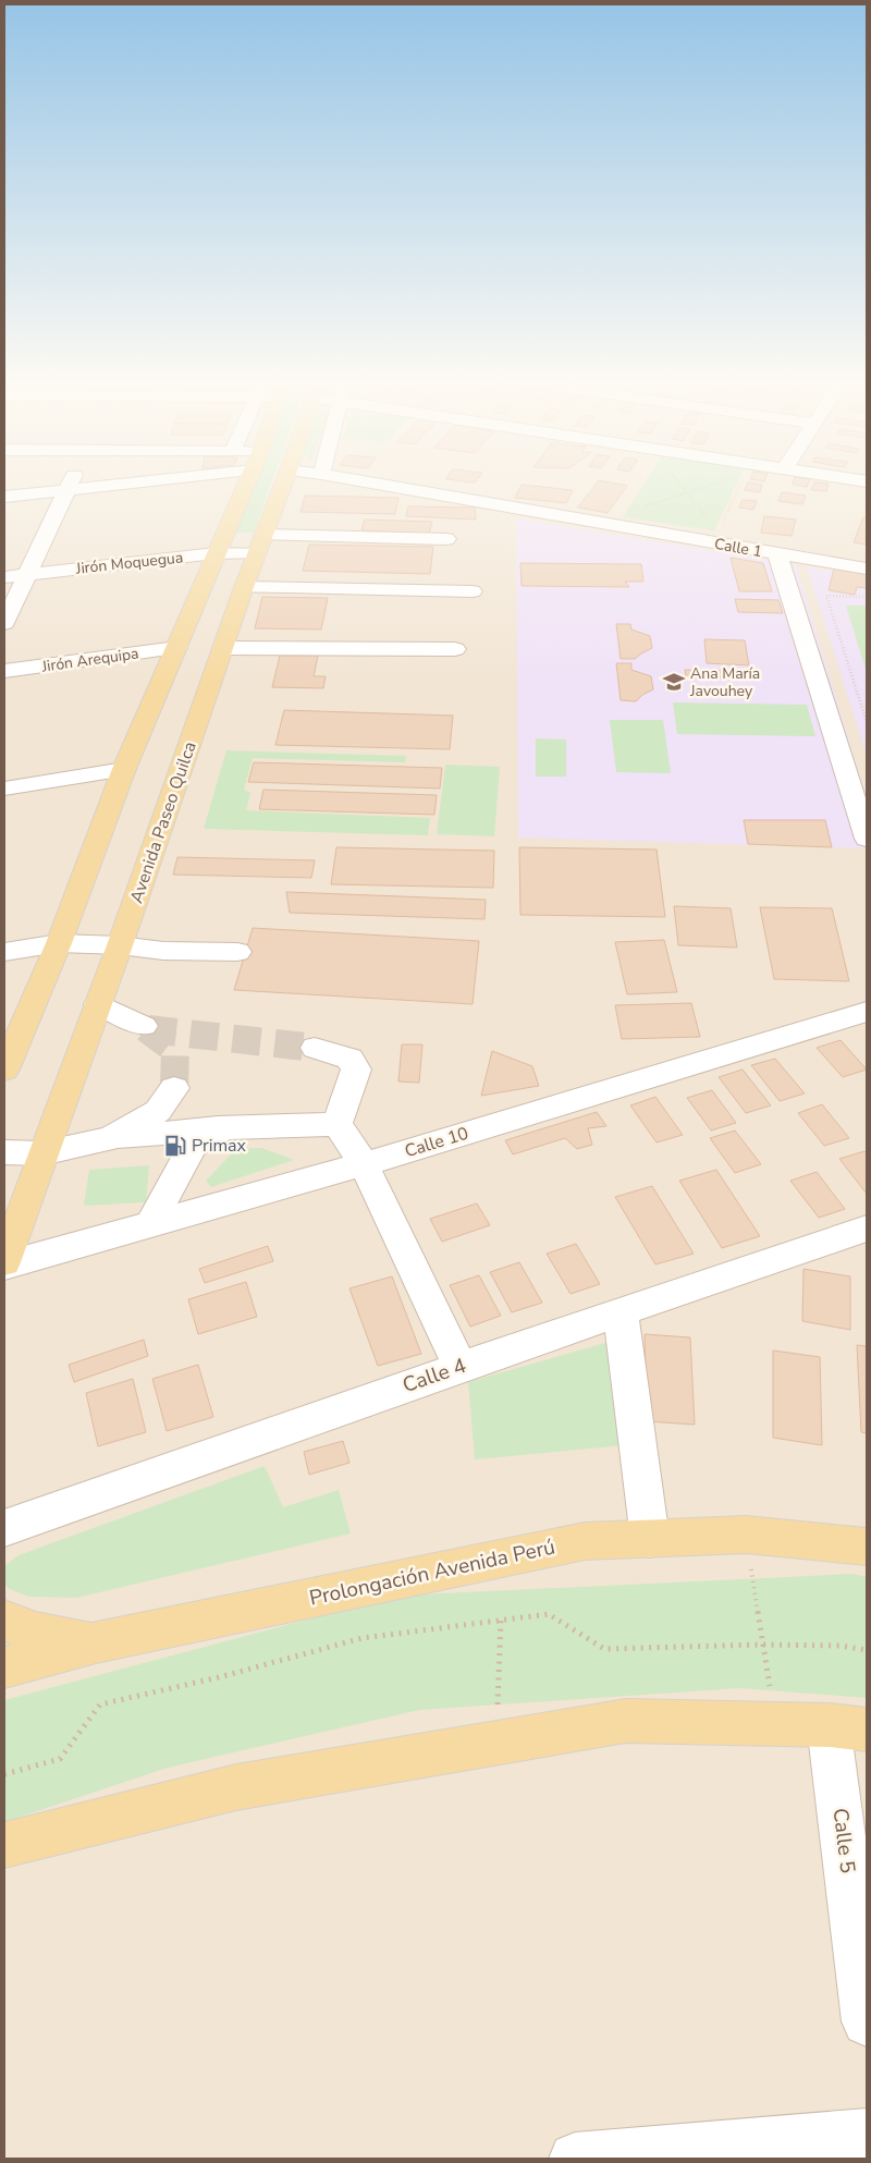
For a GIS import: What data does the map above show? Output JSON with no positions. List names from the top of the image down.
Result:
{
  "streets": {
    "main road": ["Avenida Paseo Quilca", "Prolongación Avenida Perú"],
    "street": [
      "Calle 1",
      "Jirón Moquegua",
      "Jirón Arequipa",
      "Calle 10",
      "Calle 4",
      "Calle 5"
    ]
  },
  "crossings": [
    ["Jirón Moquegua", "Avenida Paseo Quilca"],
    ["Avenida Paseo Quilca", "Calle 10"]
  ],
  "places": {
    "school or university": ["Ana María Javouhey"],
    "fuel station": ["Primax"]
  }
}
